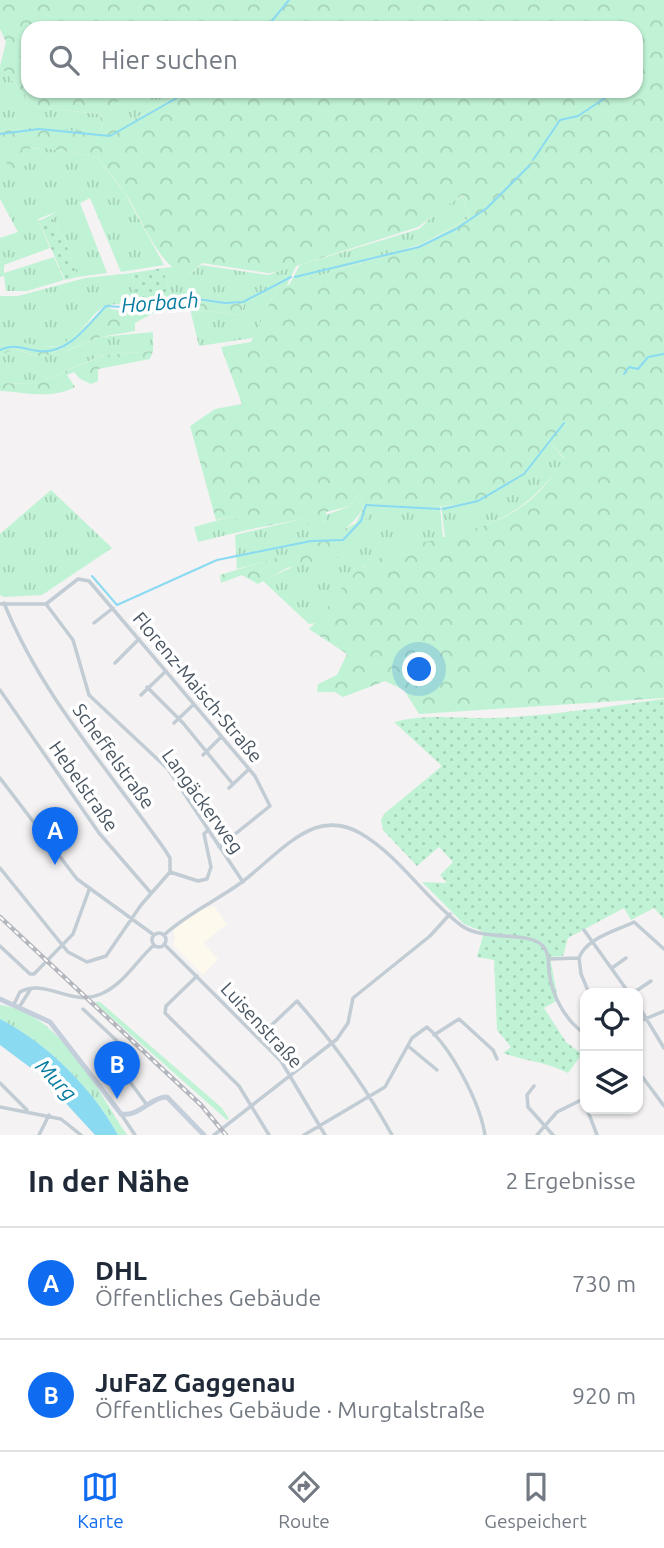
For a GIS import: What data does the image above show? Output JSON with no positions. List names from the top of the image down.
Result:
{
  "streets": {
    "street": [
      "Florenz-Maisch-Straße",
      "Scheffelstraße",
      "Hebelstraße",
      "Langäckerweg",
      "Luisenstraße"
    ]
  },
  "crossings": [
    ["Florenz-Maisch-Straße", "Langäckerweg"]
  ],
  "water": ["Horbach", "Murg"],
  "page": {
    "search": "Hier suchen",
    "pins": ["A", "B"],
    "heading": ["In der Nähe", "2 Ergebnisse"],
    "list": [
      {
        "mark": "A",
        "name": "DHL",
        "note": "Öffentliches Gebäude",
        "value": "730 m"
      },
      {
        "mark": "B",
        "name": "JuFaZ Gaggenau",
        "note": "Öffentliches Gebäude · Murgtalstraße",
        "value": "920 m"
      }
    ],
    "nav": ["Karte", "Route", "Gespeichert"]
  }
}
